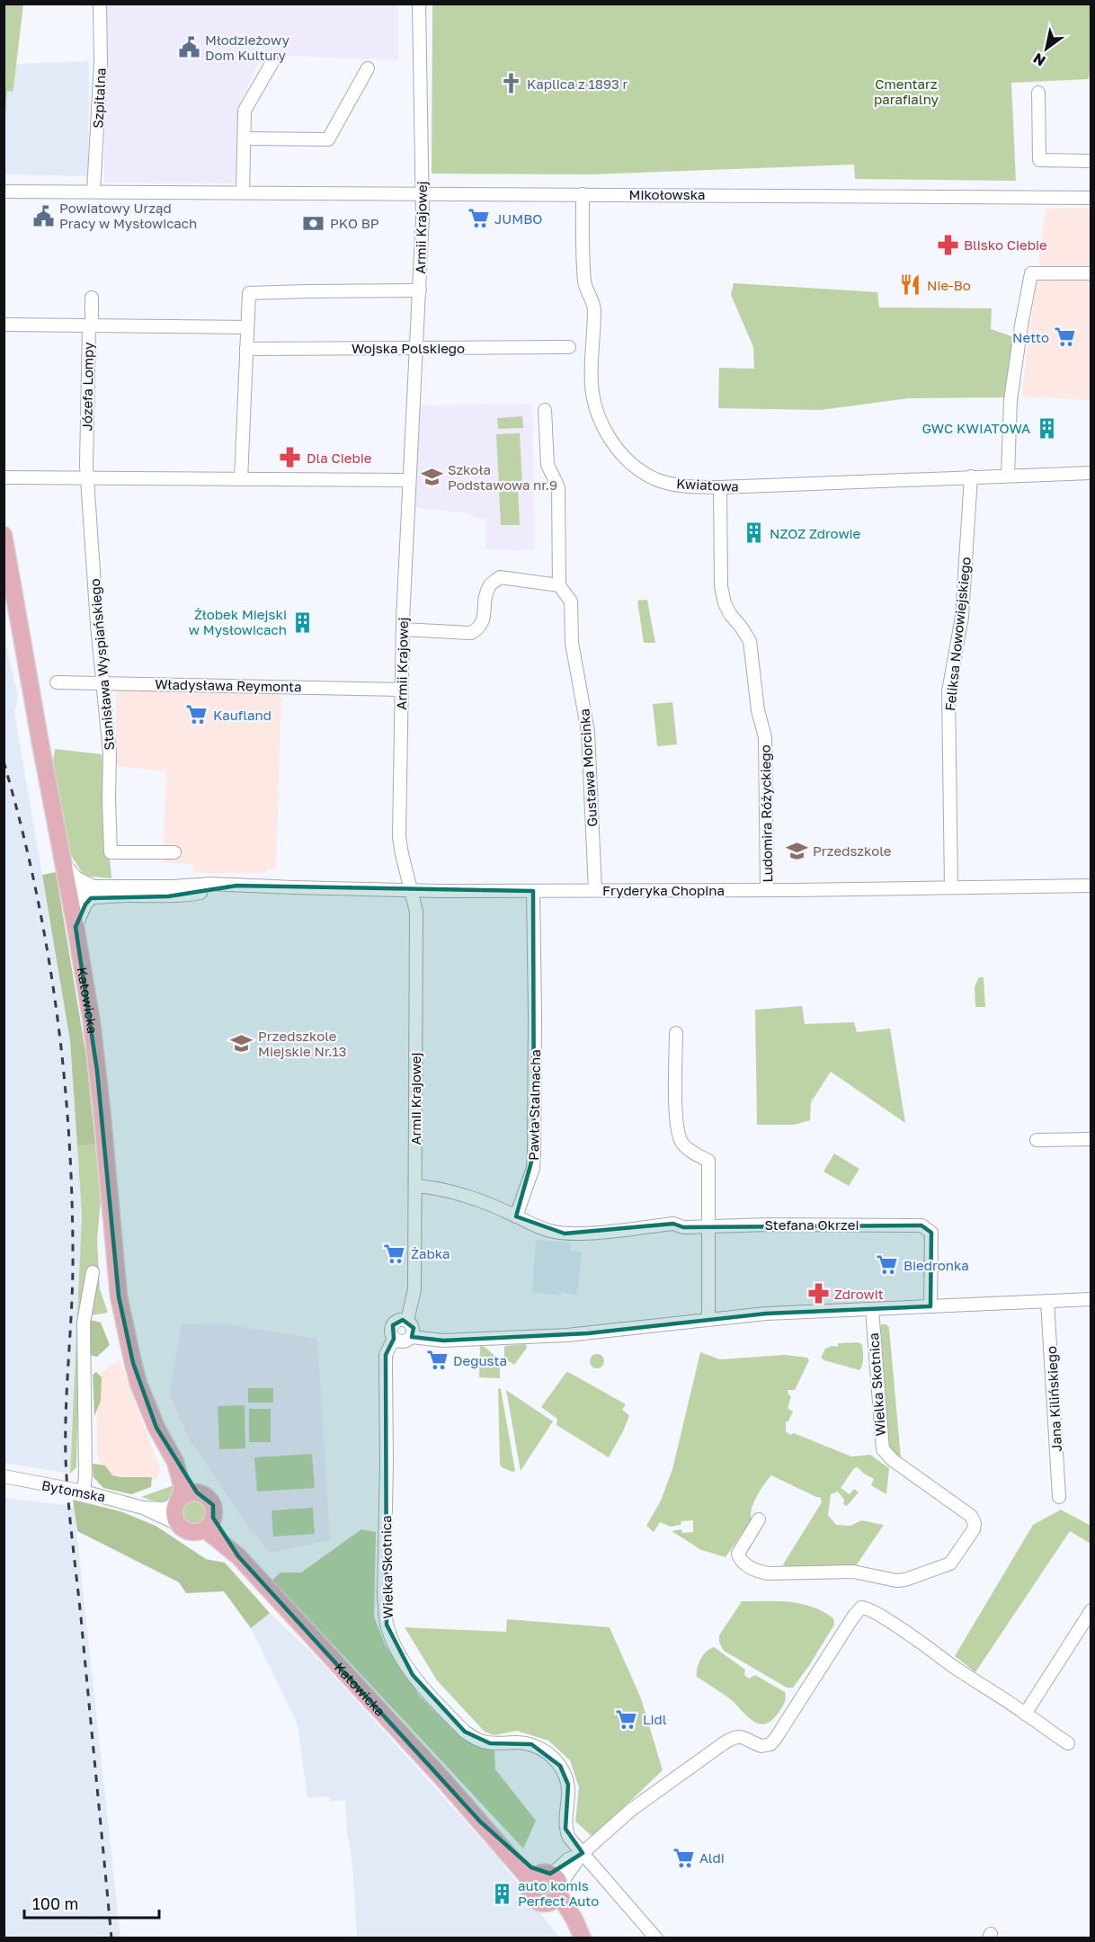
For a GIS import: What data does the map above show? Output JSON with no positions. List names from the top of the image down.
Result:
{
  "streets": {
    "main road": ["Katowicka"],
    "street": [
      "Szpitalna",
      "Mikołowska",
      "Armii Krajowej",
      "Wojska Polskiego",
      "Józefa Lompy",
      "Kwiatowa",
      "Feliksa Nowowiejskiego",
      "Stanisława Wyspiańskiego",
      "Władysława Reymonta",
      "Gustawa Morcinka",
      "Ludomira Różyckiego",
      "Fryderyka Chopina",
      "Pawła Stalmacha",
      "Stefana Okrzei",
      "Wielka Skotnica",
      "Jana Kilińskiego",
      "Bytomska"
    ]
  },
  "crossings": [
    ["Szpitalna", "Mikołowska"],
    ["Mikołowska", "Armii Krajowej"],
    ["Mikołowska", "Kwiatowa"],
    ["Armii Krajowej", "Wojska Polskiego"],
    ["Armii Krajowej", "Władysława Reymonta"],
    ["Armii Krajowej", "Fryderyka Chopina"],
    ["Armii Krajowej", "Wielka Skotnica"],
    ["Józefa Lompy", "Stanisława Wyspiańskiego"],
    ["Kwiatowa", "Feliksa Nowowiejskiego"],
    ["Kwiatowa", "Ludomira Różyckiego"],
    ["Feliksa Nowowiejskiego", "Fryderyka Chopina"],
    ["Stanisława Wyspiańskiego", "Władysława Reymonta"],
    ["Gustawa Morcinka", "Fryderyka Chopina"],
    ["Ludomira Różyckiego", "Fryderyka Chopina"],
    ["Fryderyka Chopina", "Katowicka"],
    ["Fryderyka Chopina", "Pawła Stalmacha"],
    ["Katowicka", "Bytomska"]
  ],
  "parks": ["Cmentarz parafialny"],
  "places": {
    "public building": ["Młodzieżowy Dom Kultury", "Powiatowy Urząd Pracy w Mysłowicach"],
    "church": ["Kaplica z 1893 r"],
    "supermarket": [
      "JUMBO",
      "Netto",
      "Kaufland",
      "Żabka",
      "Biedronka",
      "Degusta",
      "Lidl",
      "Aldi"
    ],
    "bank": ["PKO BP"],
    "pharmacy": ["Blisko Ciebie", "Dla Ciebie", "Zdrowit"],
    "restaurant": ["Nie-Bo"],
    "building": [
      "GWC KWIATOWA",
      "NZOZ Zdrowie",
      "Żłobek Miejski w Mysłowicach",
      "auto komis Perfect Auto"
    ],
    "school or university": ["Szkoła Podstawowa nr.9", "Przedszkole", "Przedszkole Miejskie Nr.13"]
  },
  "scale_bar": "100 m",
  "north": "bottom left"
}
